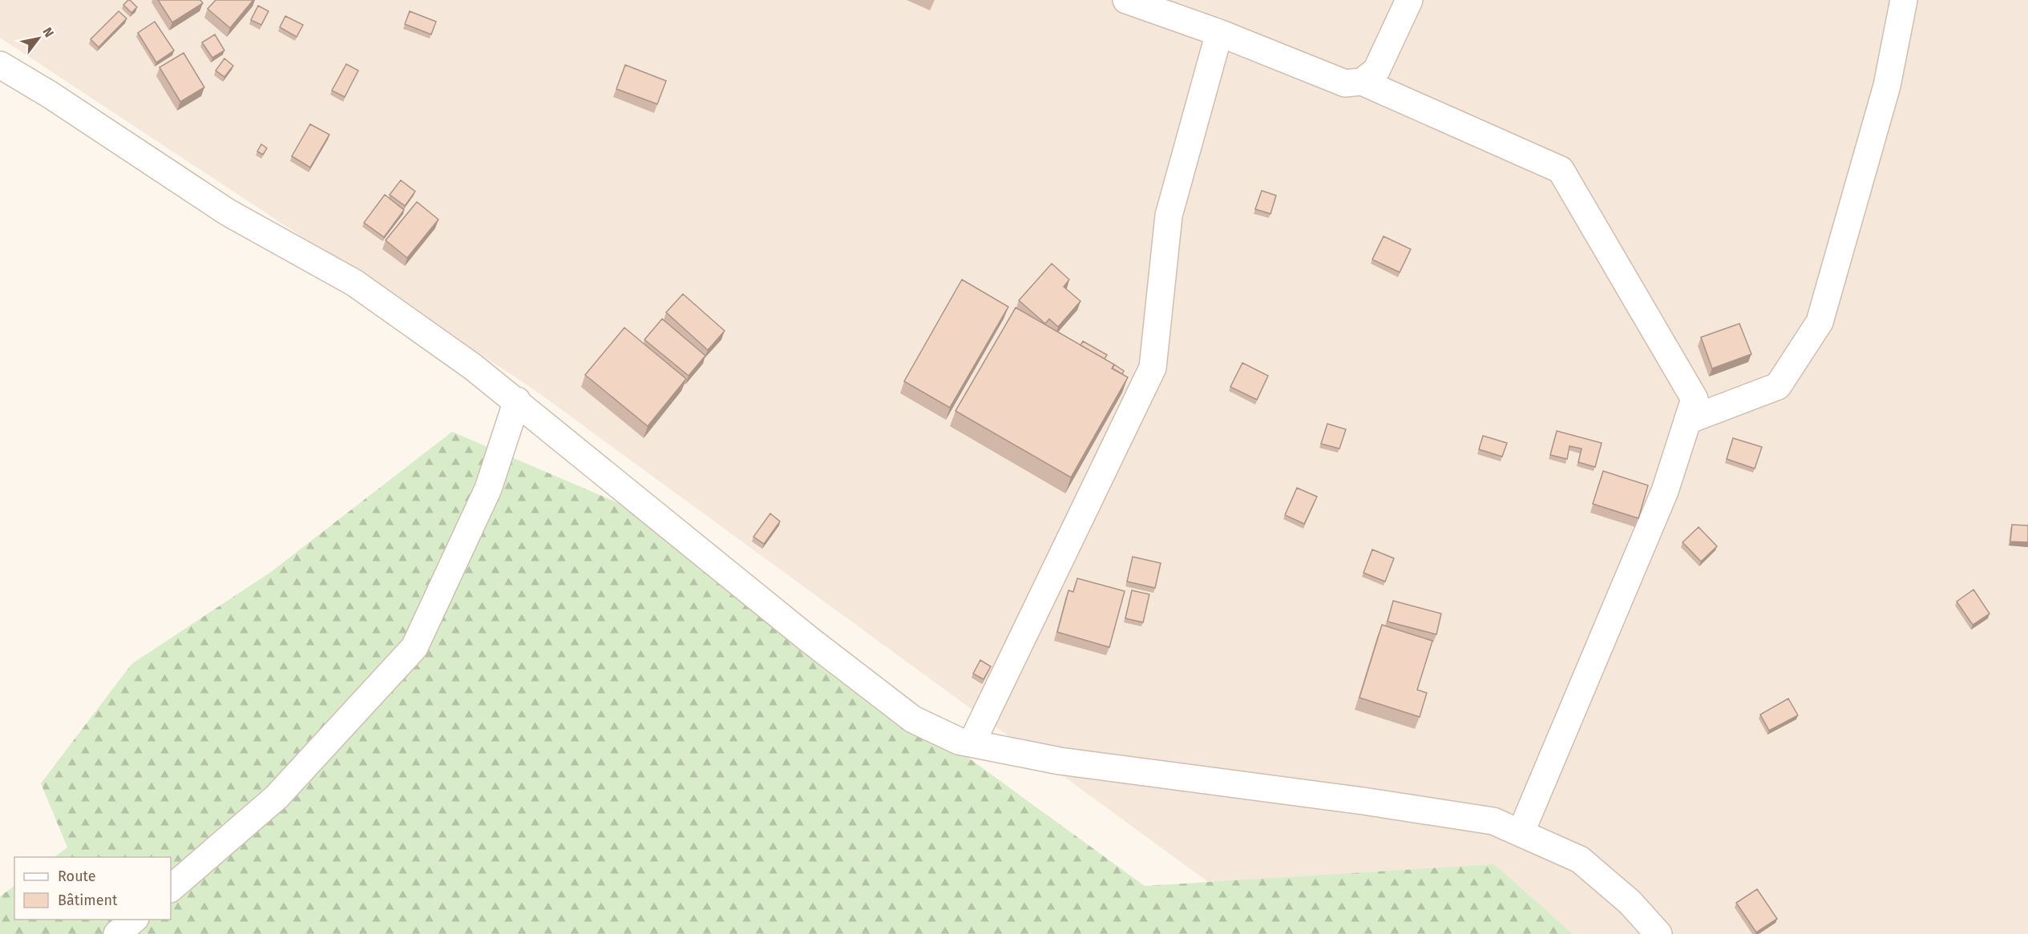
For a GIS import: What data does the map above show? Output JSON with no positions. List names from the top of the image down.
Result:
{
  "legend": ["Route", "Bâtiment"],
  "north": "top right"
}
